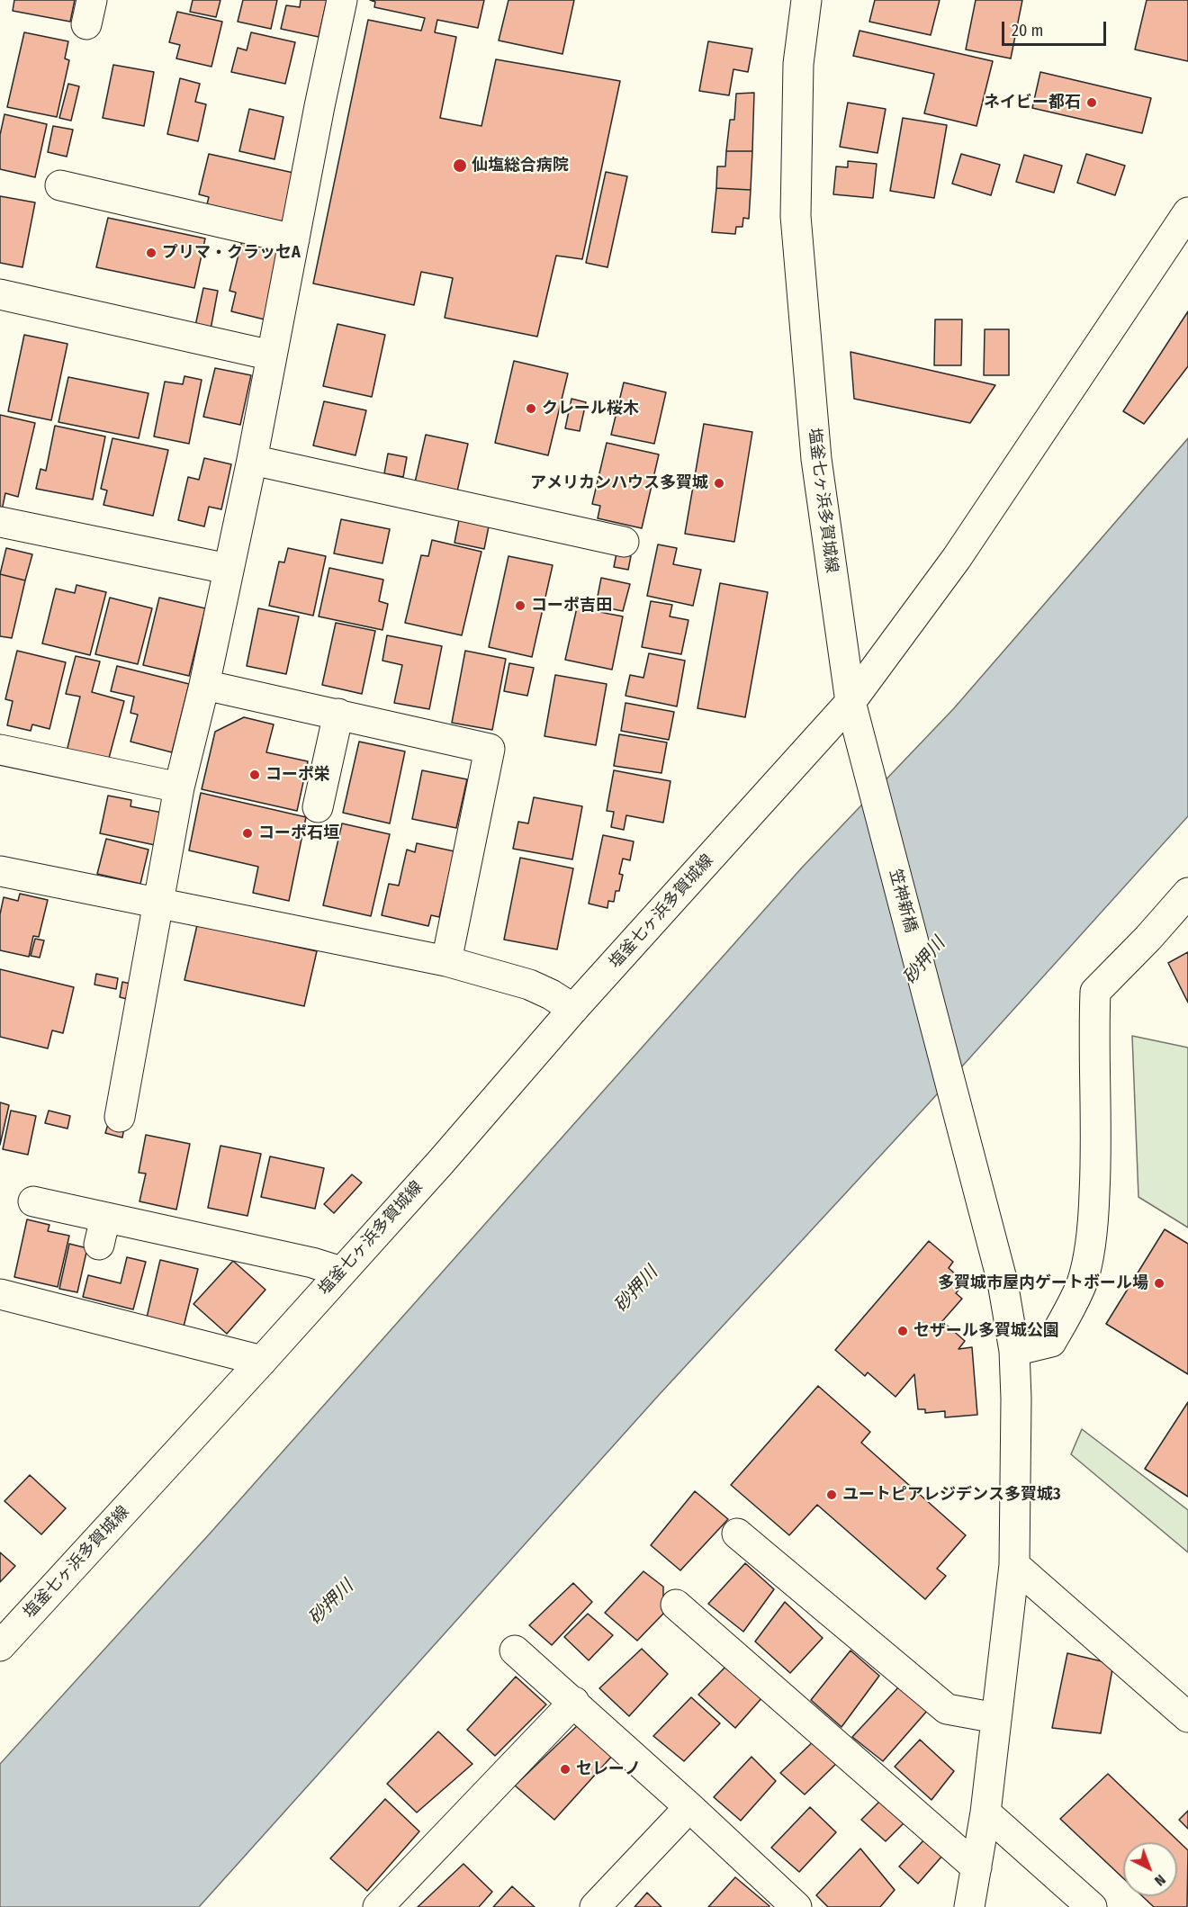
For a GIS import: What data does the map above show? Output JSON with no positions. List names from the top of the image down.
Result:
{
  "streets": {
    "street": ["塩釜七ヶ浜多賀城線", "笠神新橋"]
  },
  "crossings": [
    ["塩釜七ヶ浜多賀城線", "笠神新橋"]
  ],
  "water": ["砂押川"],
  "places": [
    "ネイビー都石",
    "仙塩総合病院",
    "プリマ・クラッセA",
    "クレール桜木",
    "アメリカンハウス多賀城",
    "コーポ吉田",
    "コーポ栄",
    "コーポ石垣",
    "多賀城市屋内ゲートボール場",
    "セザール多賀城公園",
    "ユートピアレジデンス多賀城3",
    "セレーノ"
  ],
  "scale_bar": "20 m",
  "north": "bottom right"
}
